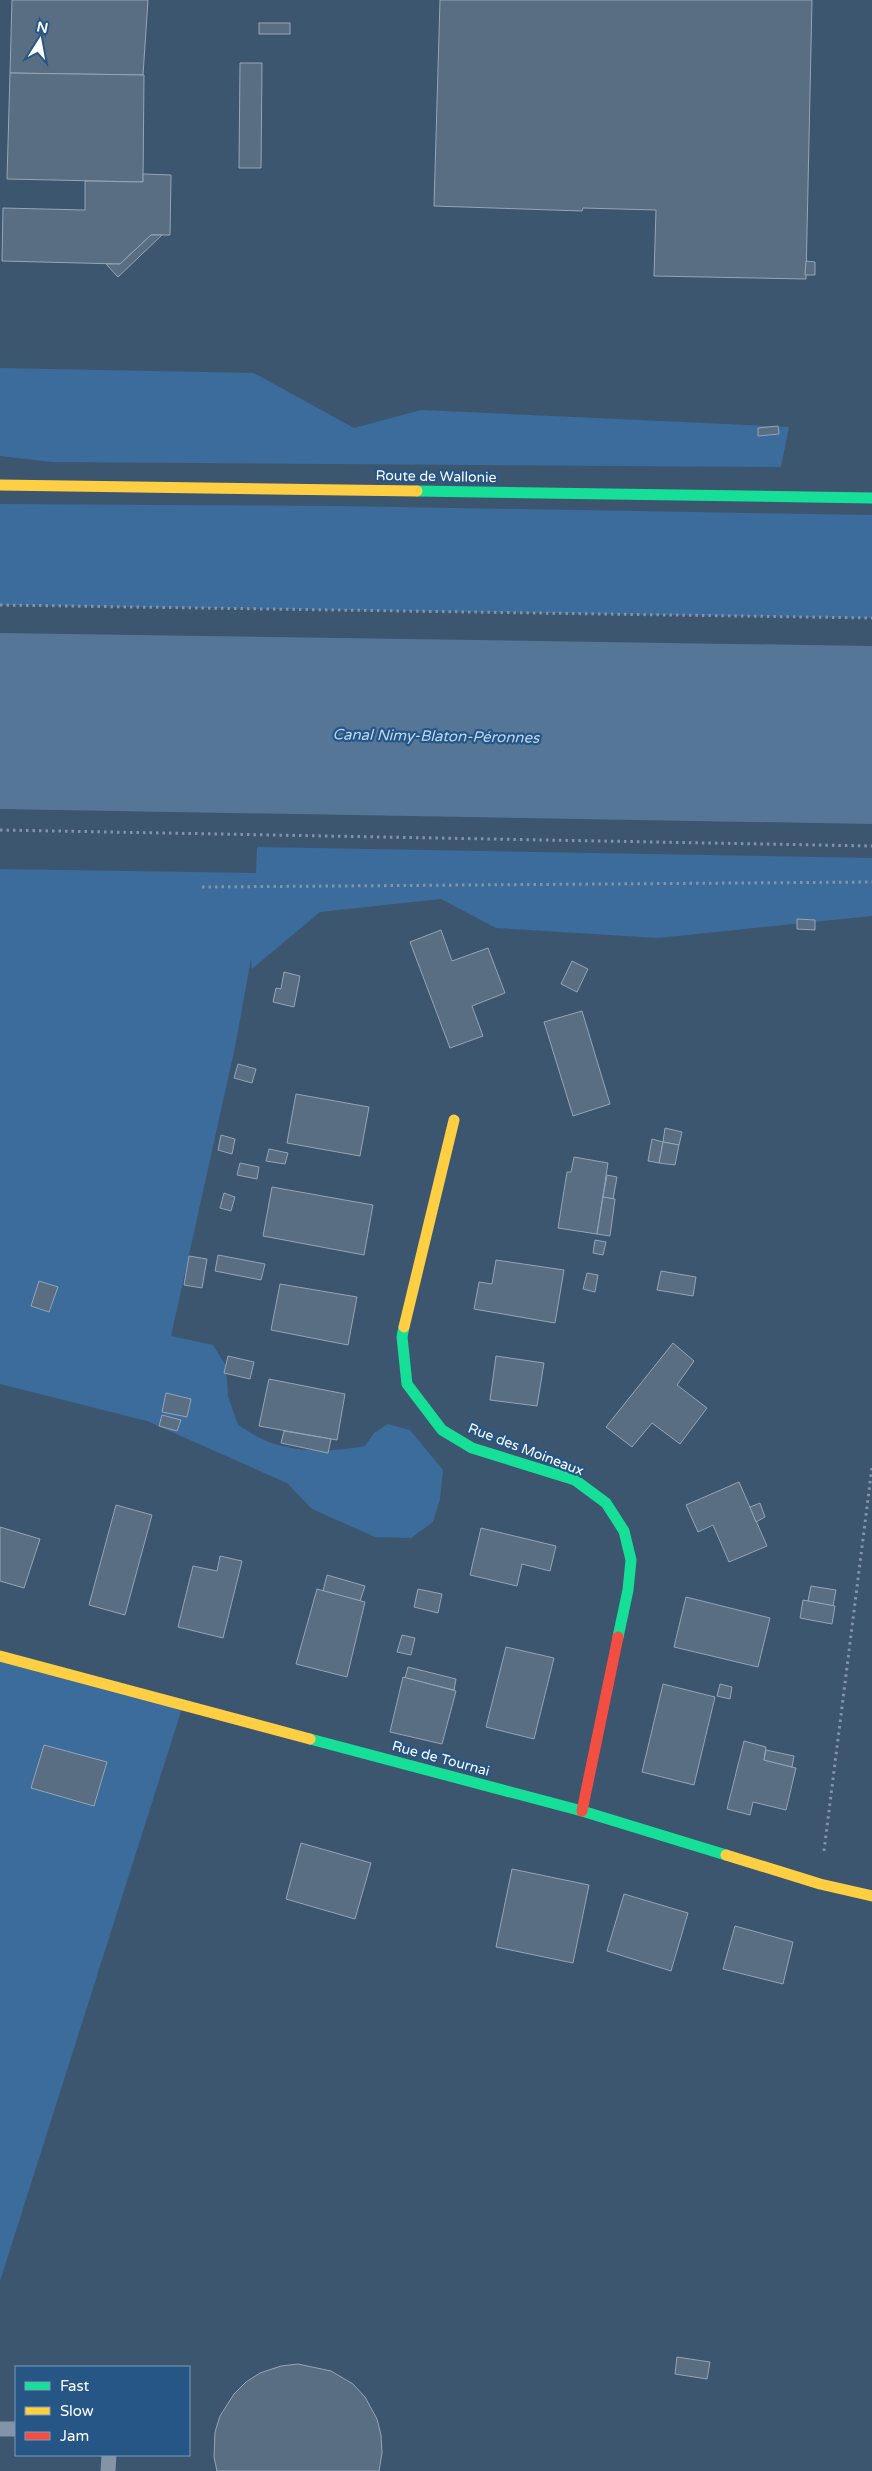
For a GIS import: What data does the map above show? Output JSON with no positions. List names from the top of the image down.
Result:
{
  "streets": {
    "street": ["Route de Wallonie", "Rue des Moineaux", "Rue de Tournai"]
  },
  "crossings": [
    ["Rue des Moineaux", "Rue de Tournai"]
  ],
  "water": ["Canal Nimy-Blaton-Péronnes"],
  "legend": ["Fast", "Slow", "Jam"],
  "north": "top"
}
